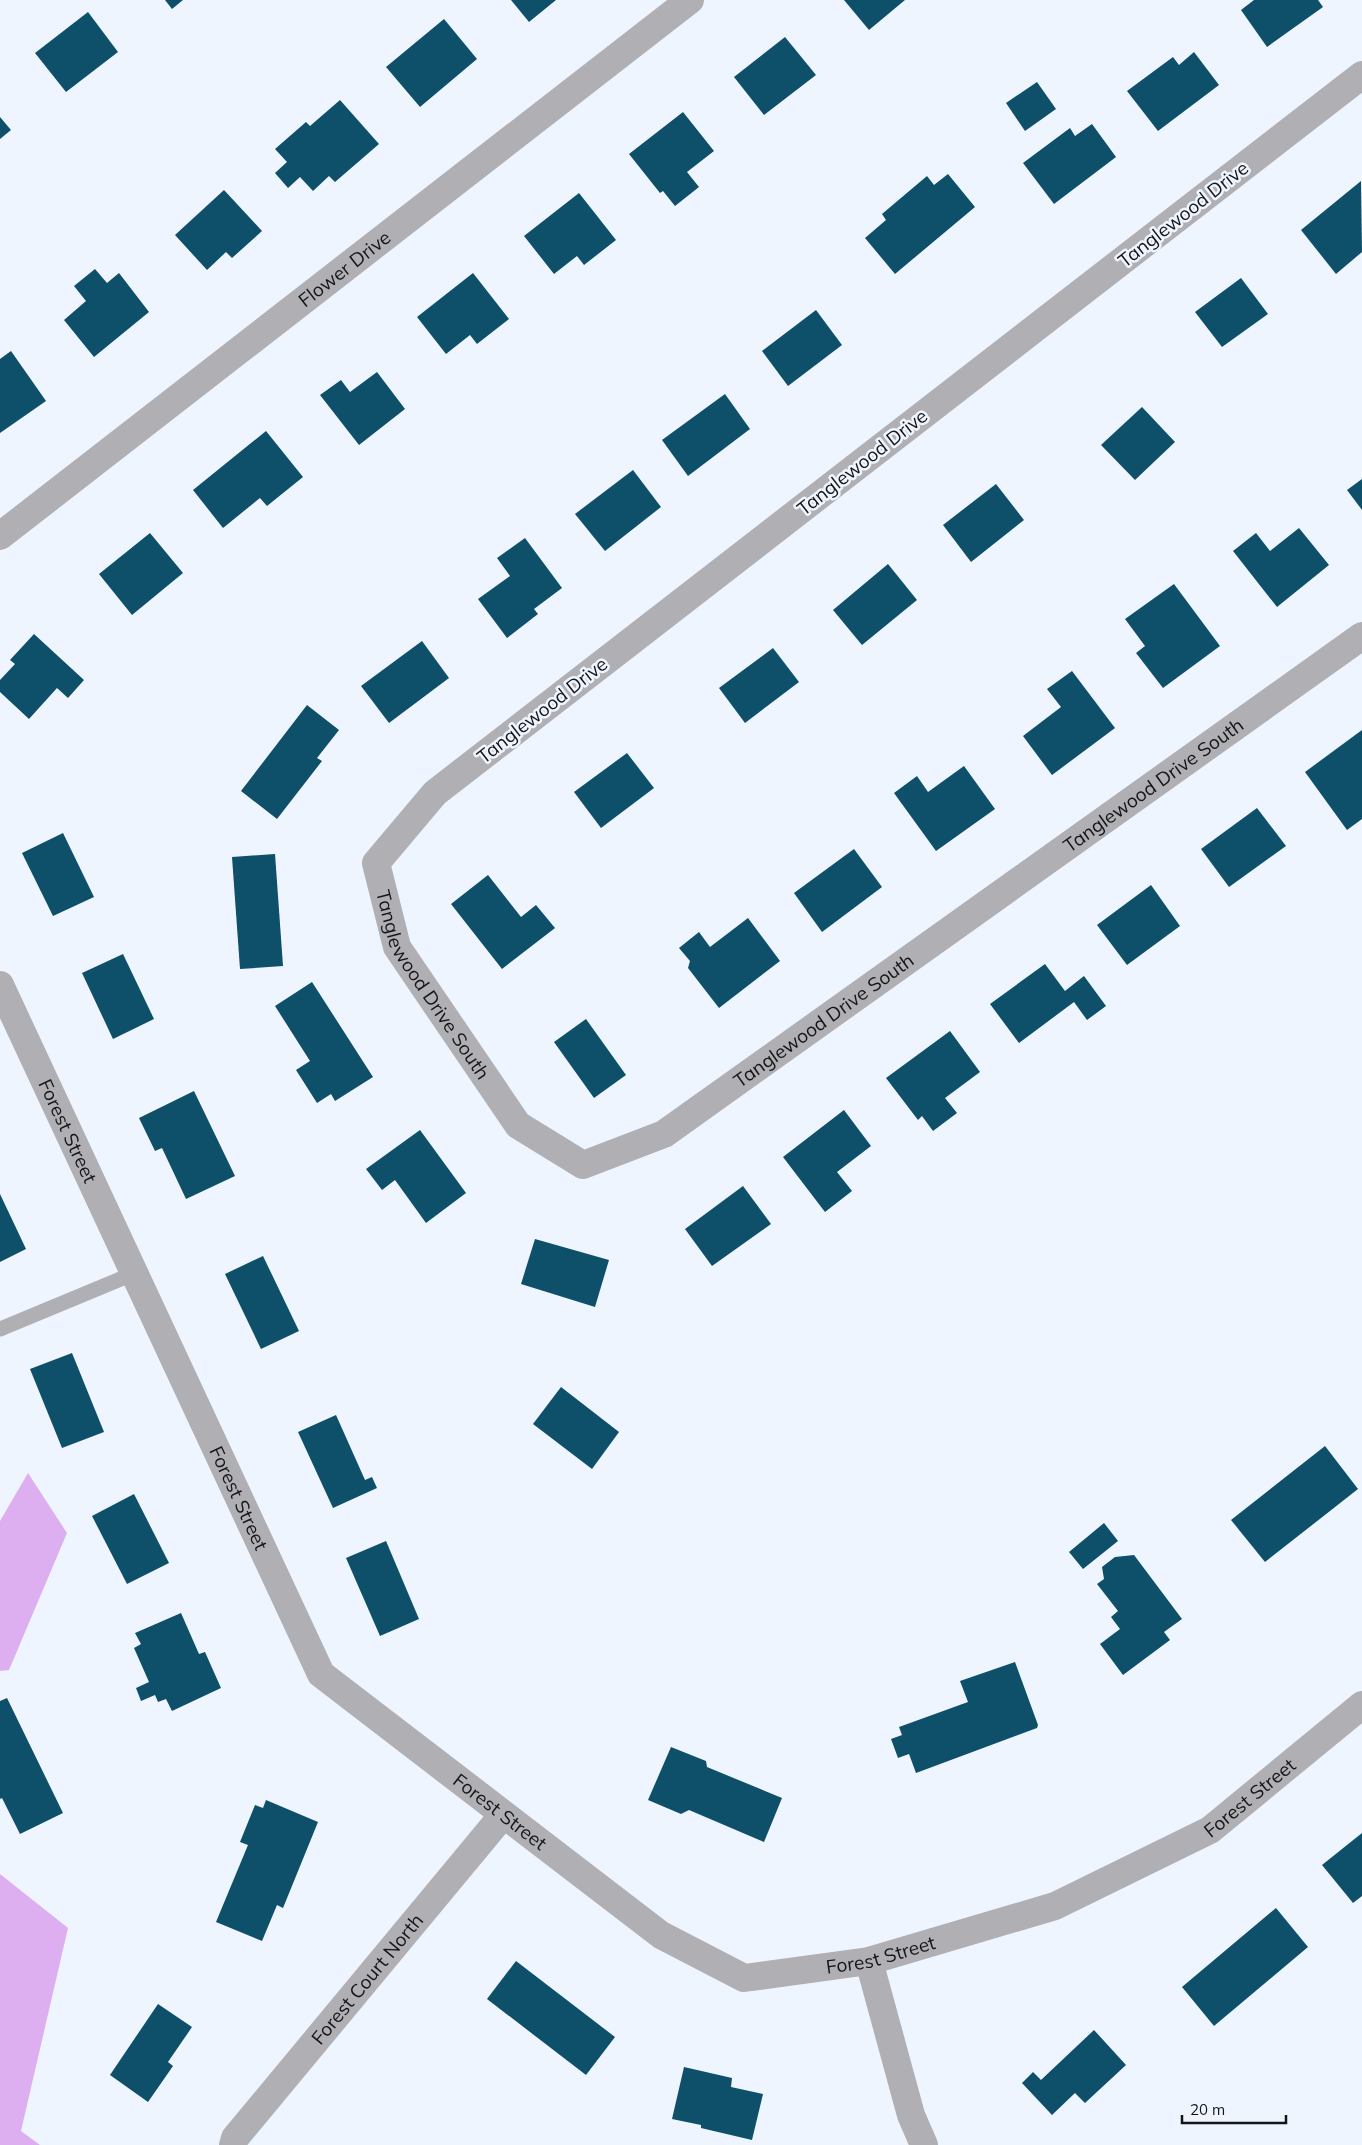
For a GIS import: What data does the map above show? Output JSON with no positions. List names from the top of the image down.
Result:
{
  "streets": {
    "street": [
      "Tanglewood Drive",
      "Flower Drive",
      "Tanglewood Drive South",
      "Forest Street",
      "Forest Court North"
    ]
  },
  "crossings": [
    ["Tanglewood Drive", "Tanglewood Drive South"],
    ["Forest Street", "Forest Court North"]
  ],
  "scale_bar": "20 m"
}
